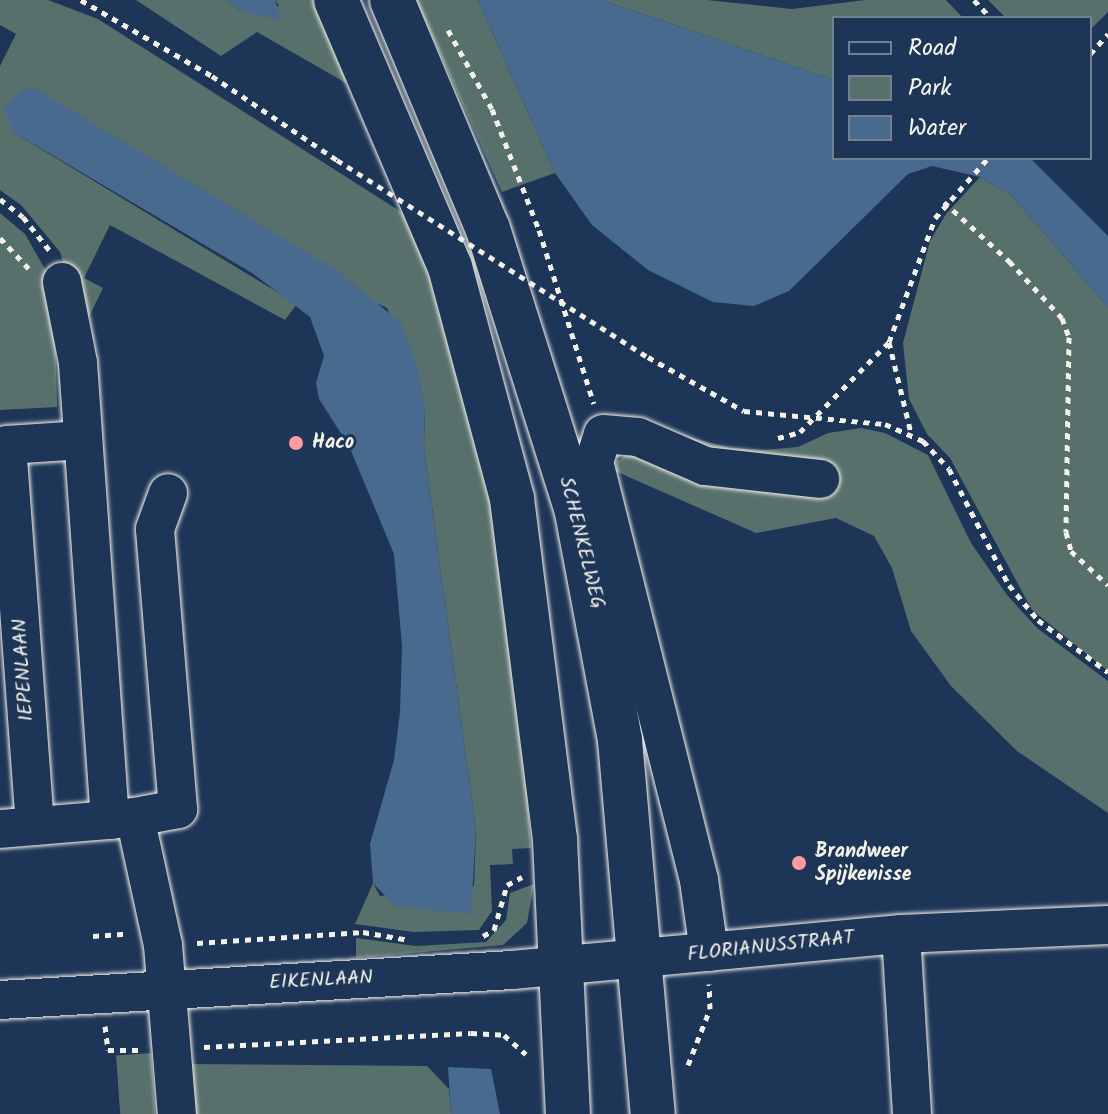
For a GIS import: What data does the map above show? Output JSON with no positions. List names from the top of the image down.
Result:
{
  "streets": {
    "main road": ["SCHENKELWEG"],
    "street": ["IEPENLAAN", "FLORIANUSSTRAAT", "EIKENLAAN"]
  },
  "crossings": [
    ["SCHENKELWEG", "FLORIANUSSTRAAT"],
    ["SCHENKELWEG", "EIKENLAAN"],
    ["FLORIANUSSTRAAT", "EIKENLAAN"]
  ],
  "places": ["Haco", "Brandweer Spijkenisse"],
  "legend": ["Road", "Park", "Water"]
}
